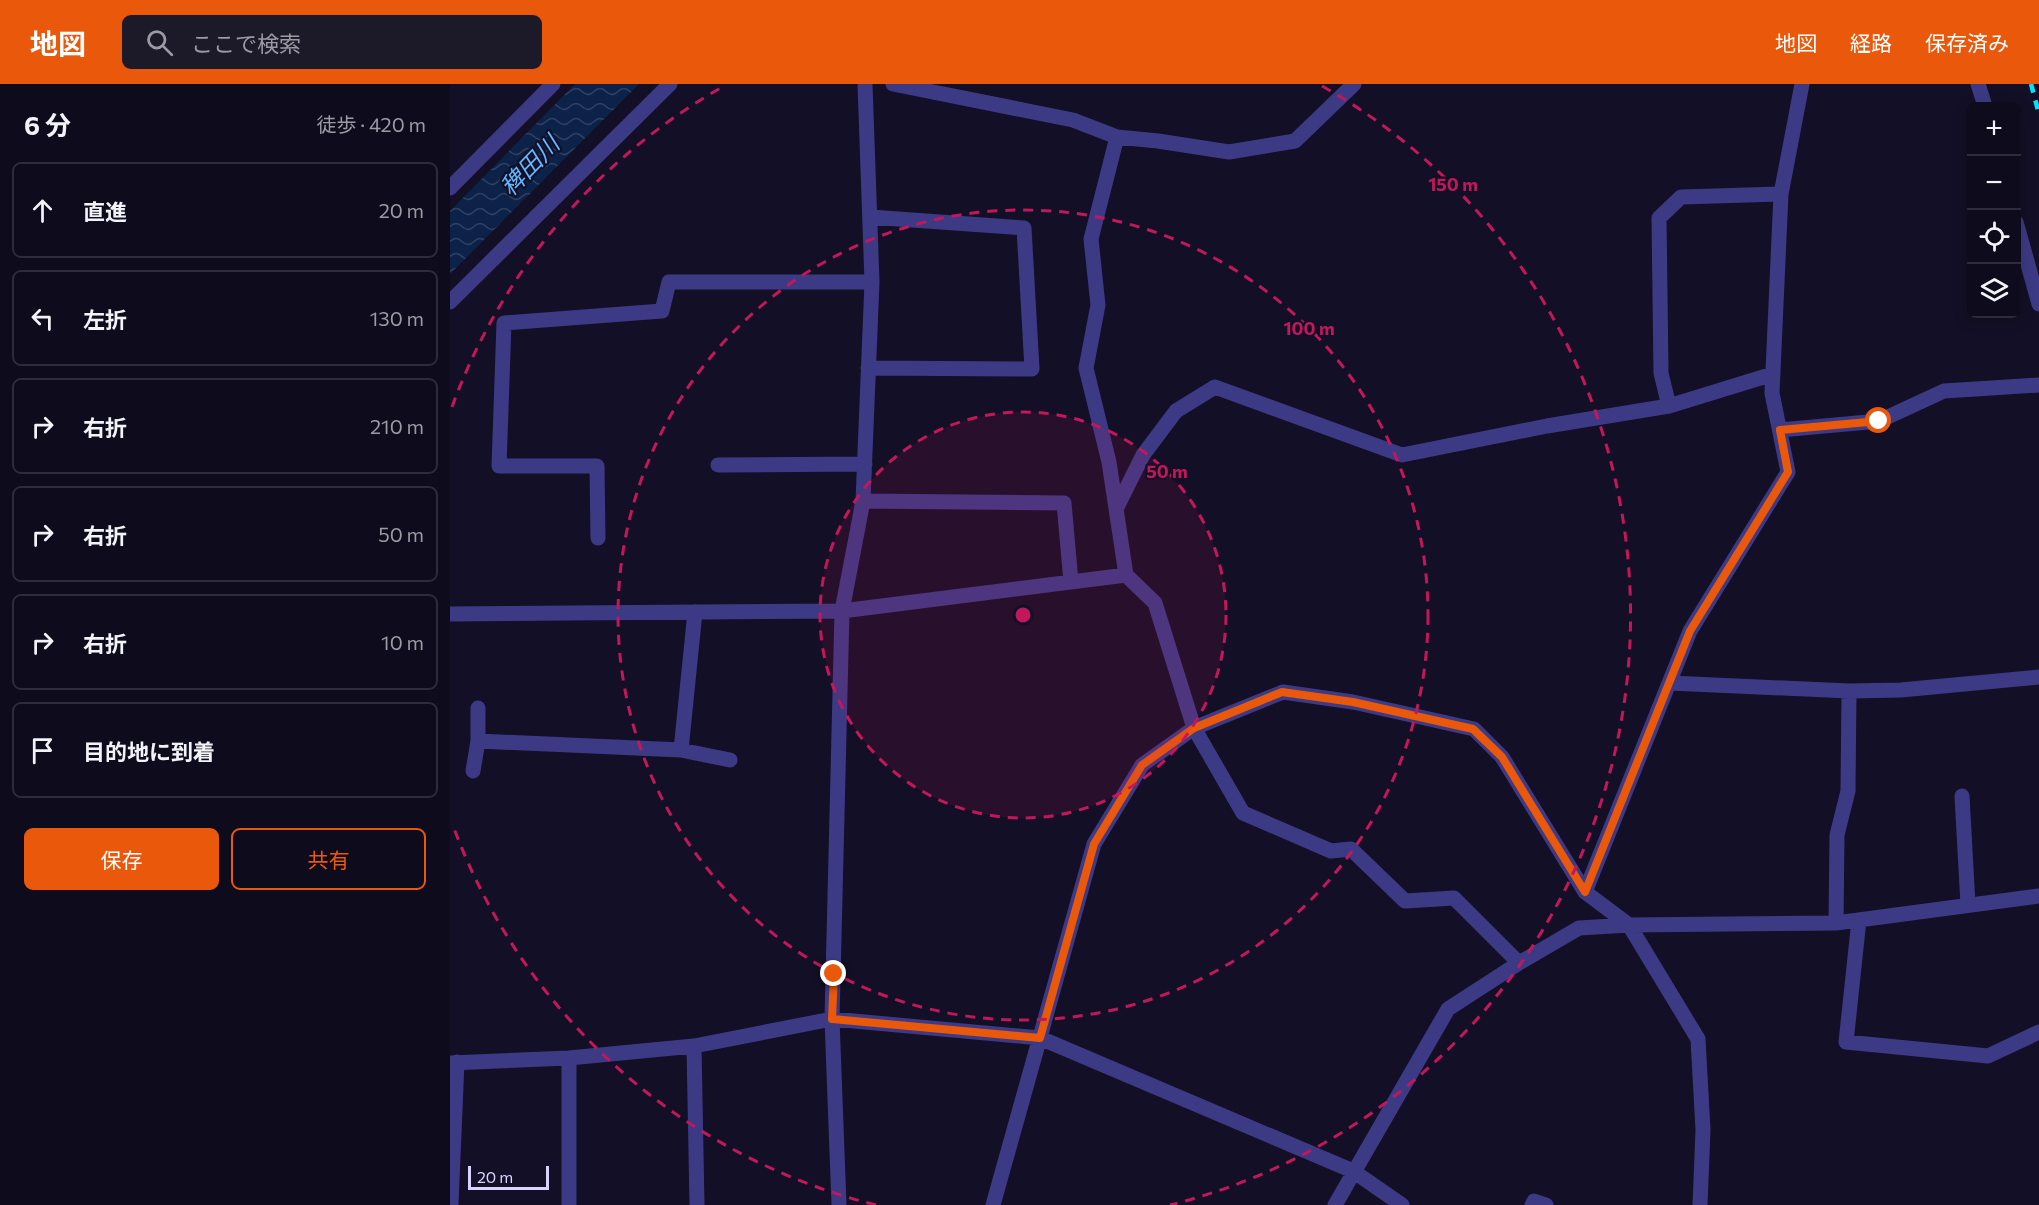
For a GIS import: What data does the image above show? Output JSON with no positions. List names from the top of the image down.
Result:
{
  "water": ["稗田川"],
  "scale_bar": "20 m",
  "page": {
    "header": "地図",
    "search": "ここで検索",
    "nav": ["地図", "経路", "保存済み"],
    "heading": ["6 分", "徒歩 · 420 m"],
    "map_buttons": ["+", "−"],
    "list": [
      ["直進", "20 m"],
      ["左折", "130 m"],
      ["右折", "210 m"],
      ["右折", "50 m"],
      ["右折", "10 m"],
      "目的地に到着"
    ],
    "buttons": ["保存", "共有"],
    "scale": "20 m"
  },
  "rings": ["150 m", "100 m", "50 m"]
}
